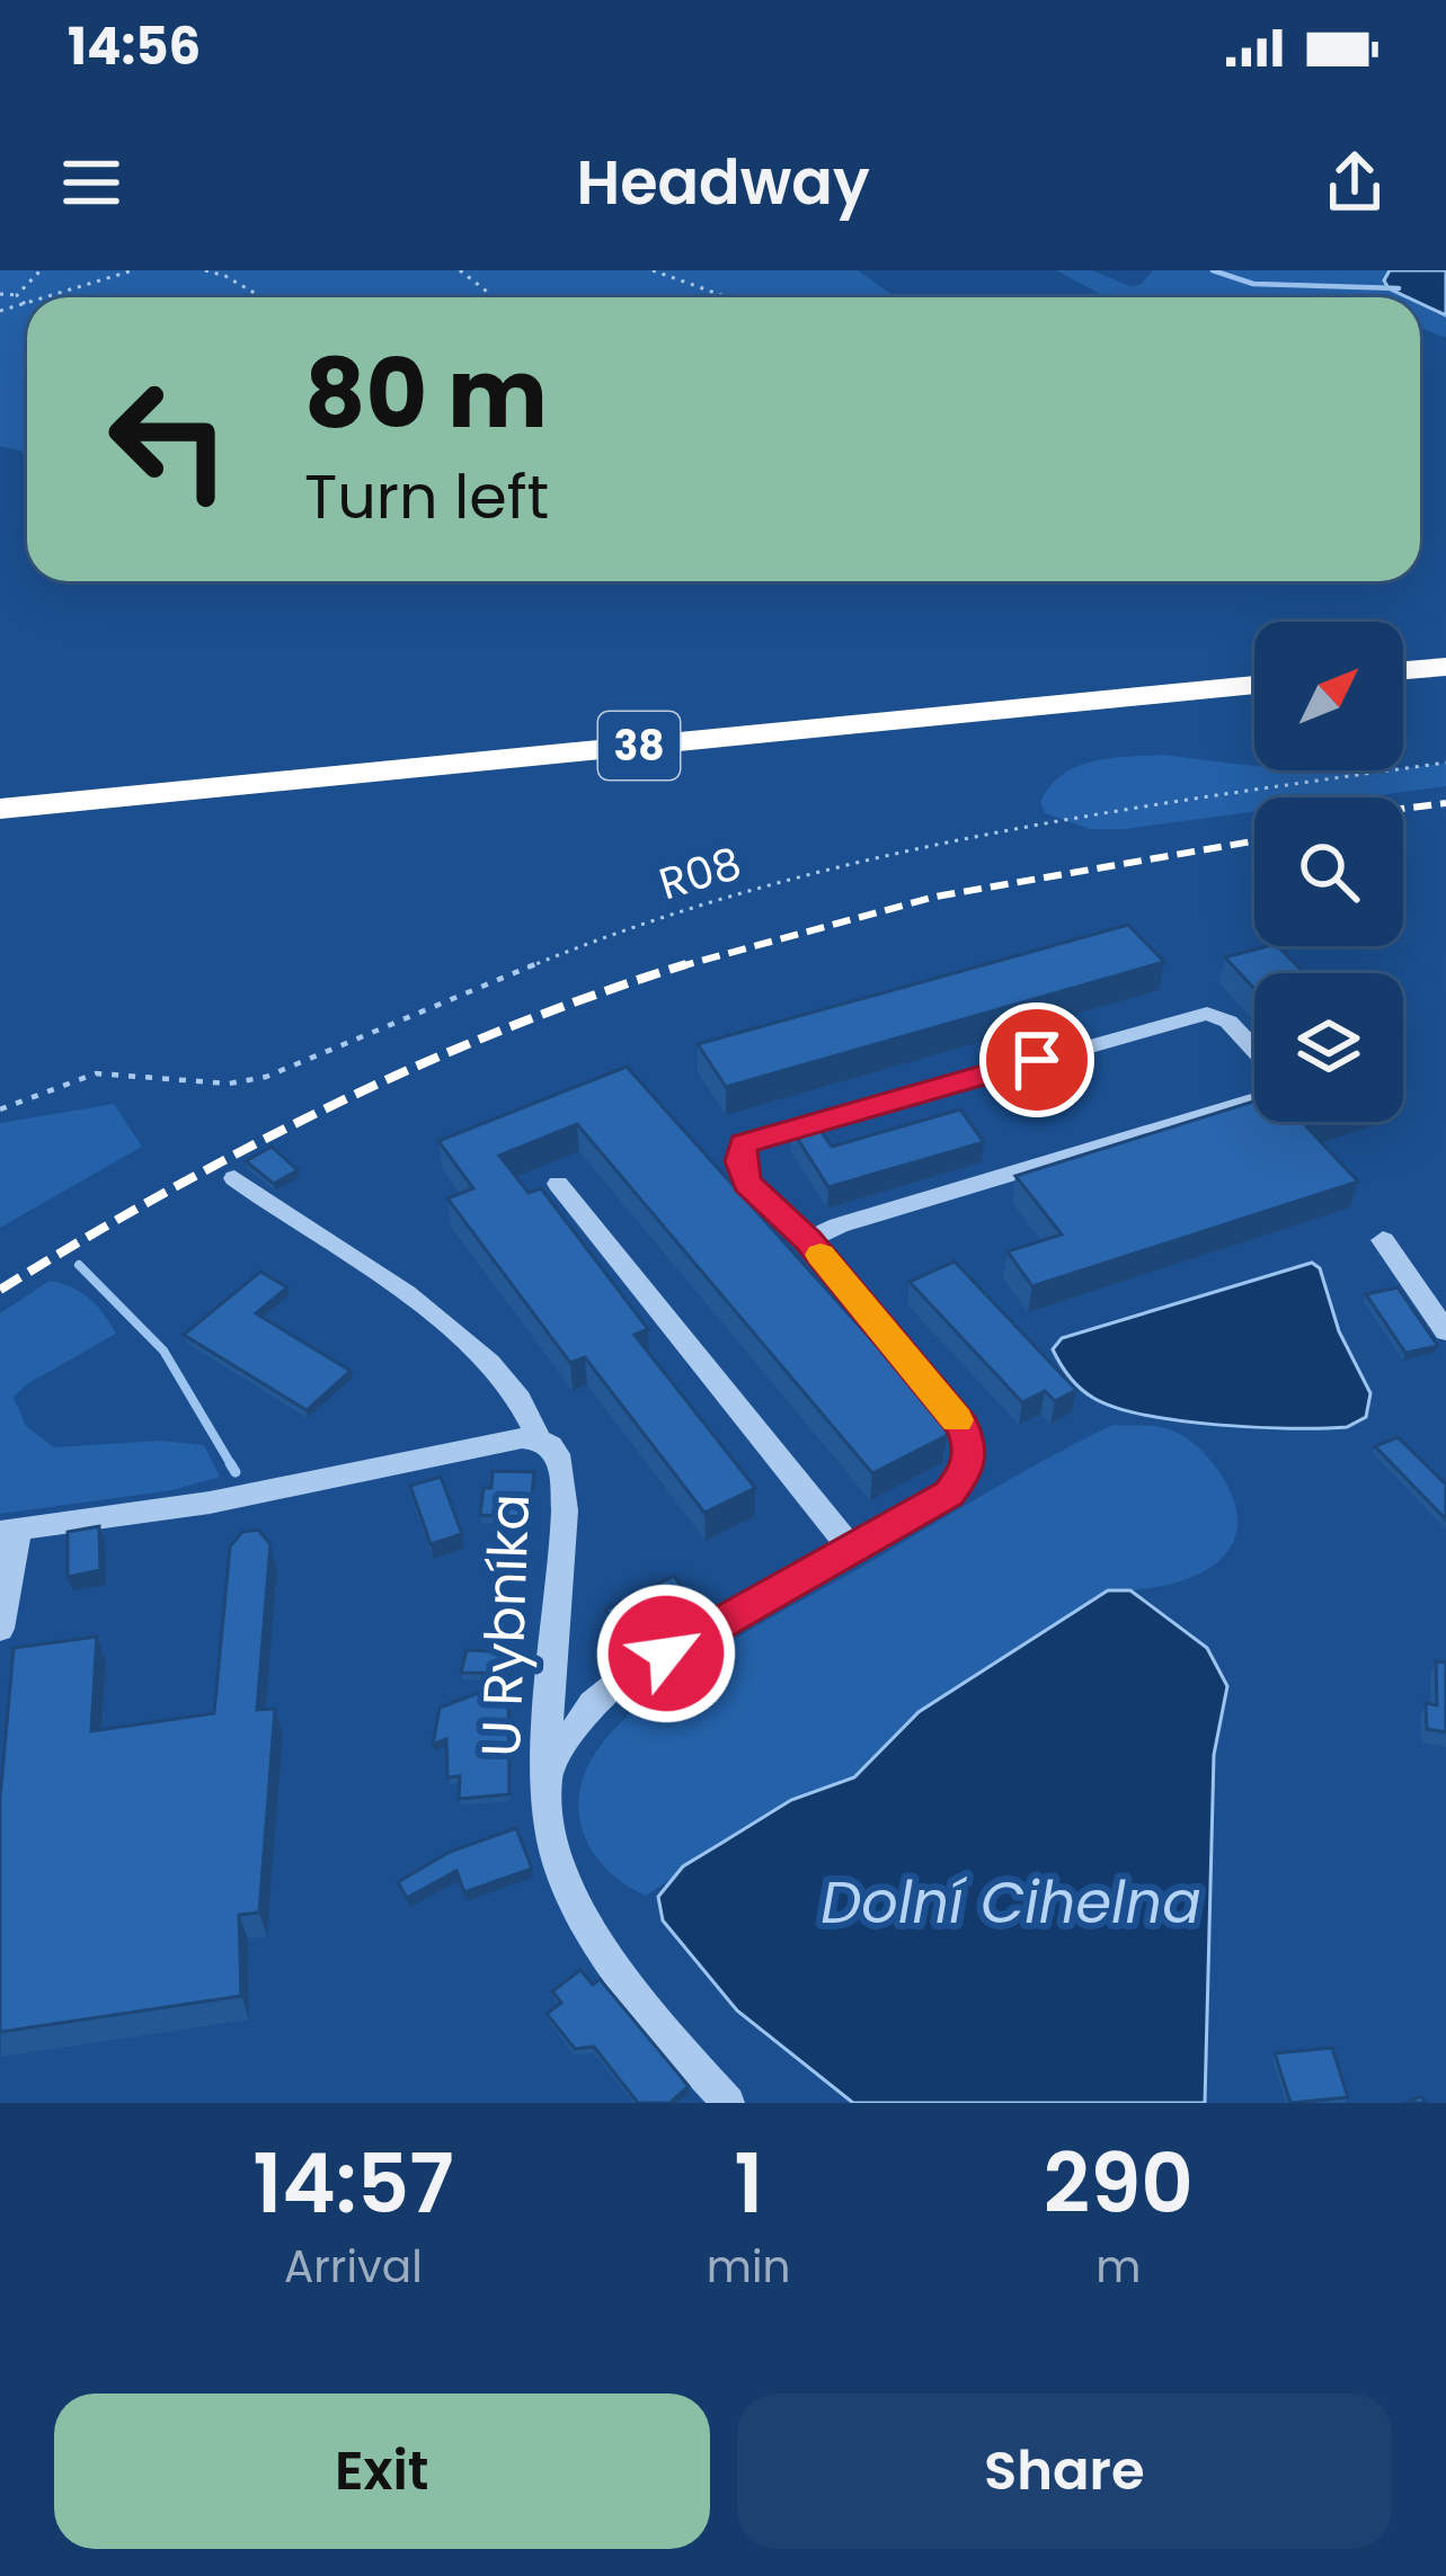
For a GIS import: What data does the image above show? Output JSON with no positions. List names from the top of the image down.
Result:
{
  "streets": {
    "highway": ["38"],
    "street": ["U Rybníka"],
    "path": ["R08"]
  },
  "water": ["Dolní Cihelna"],
  "north": "top right",
  "page": {
    "status": "14:56",
    "header": "Headway",
    "turn": ["80 m", "Turn left"],
    "eta": [
      "14:57",
      "Arrival",
      "1",
      "min",
      "290",
      "m"
    ],
    "buttons": ["Exit", "Share"]
  }
}
